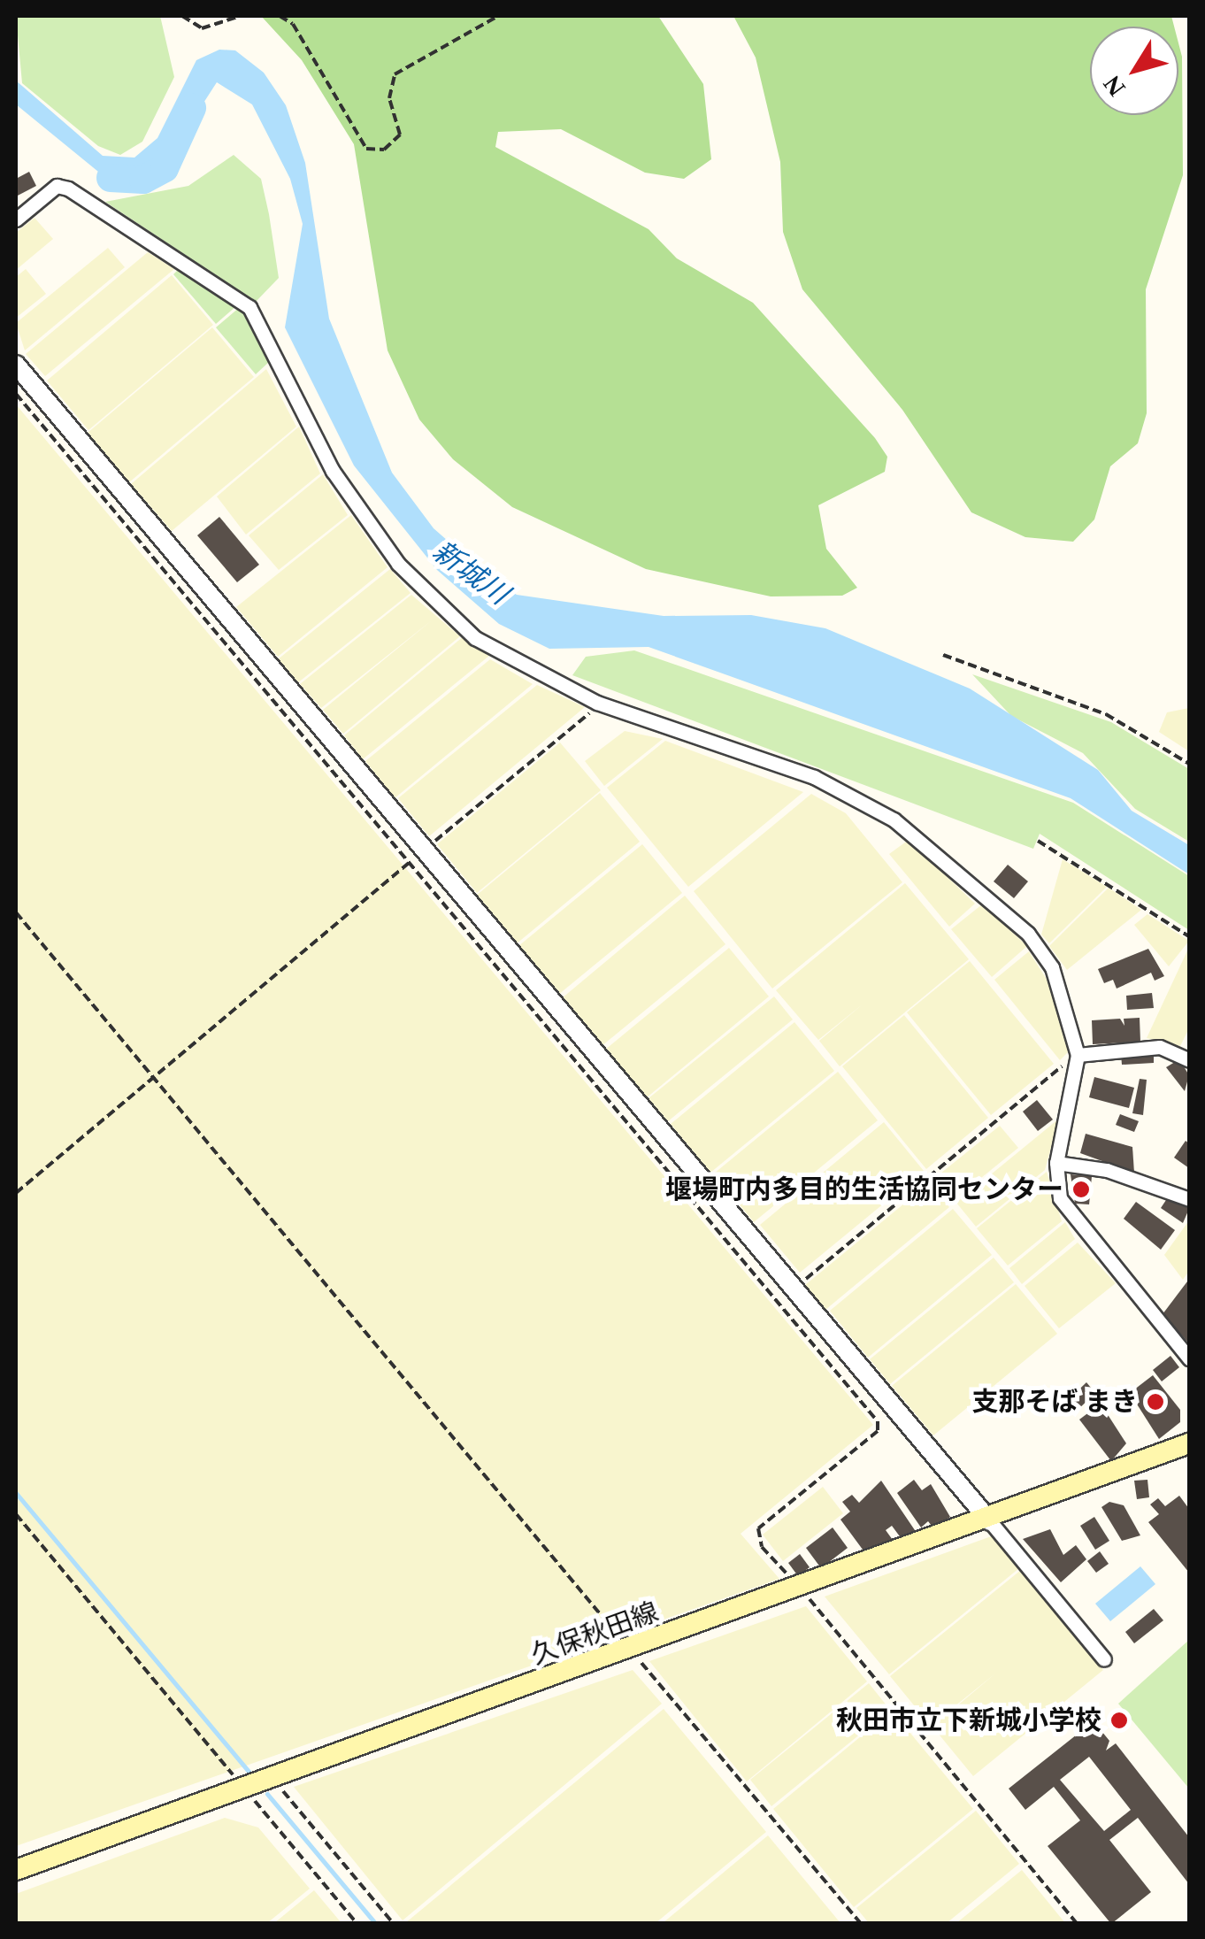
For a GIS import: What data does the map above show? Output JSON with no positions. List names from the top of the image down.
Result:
{
  "streets": {
    "main road": ["久保秋田線"]
  },
  "water": ["新城川"],
  "places": ["堰場町内多目的生活協同センター", "支那そば まき", "秋田市立下新城小学校"],
  "north": "bottom left"
}
